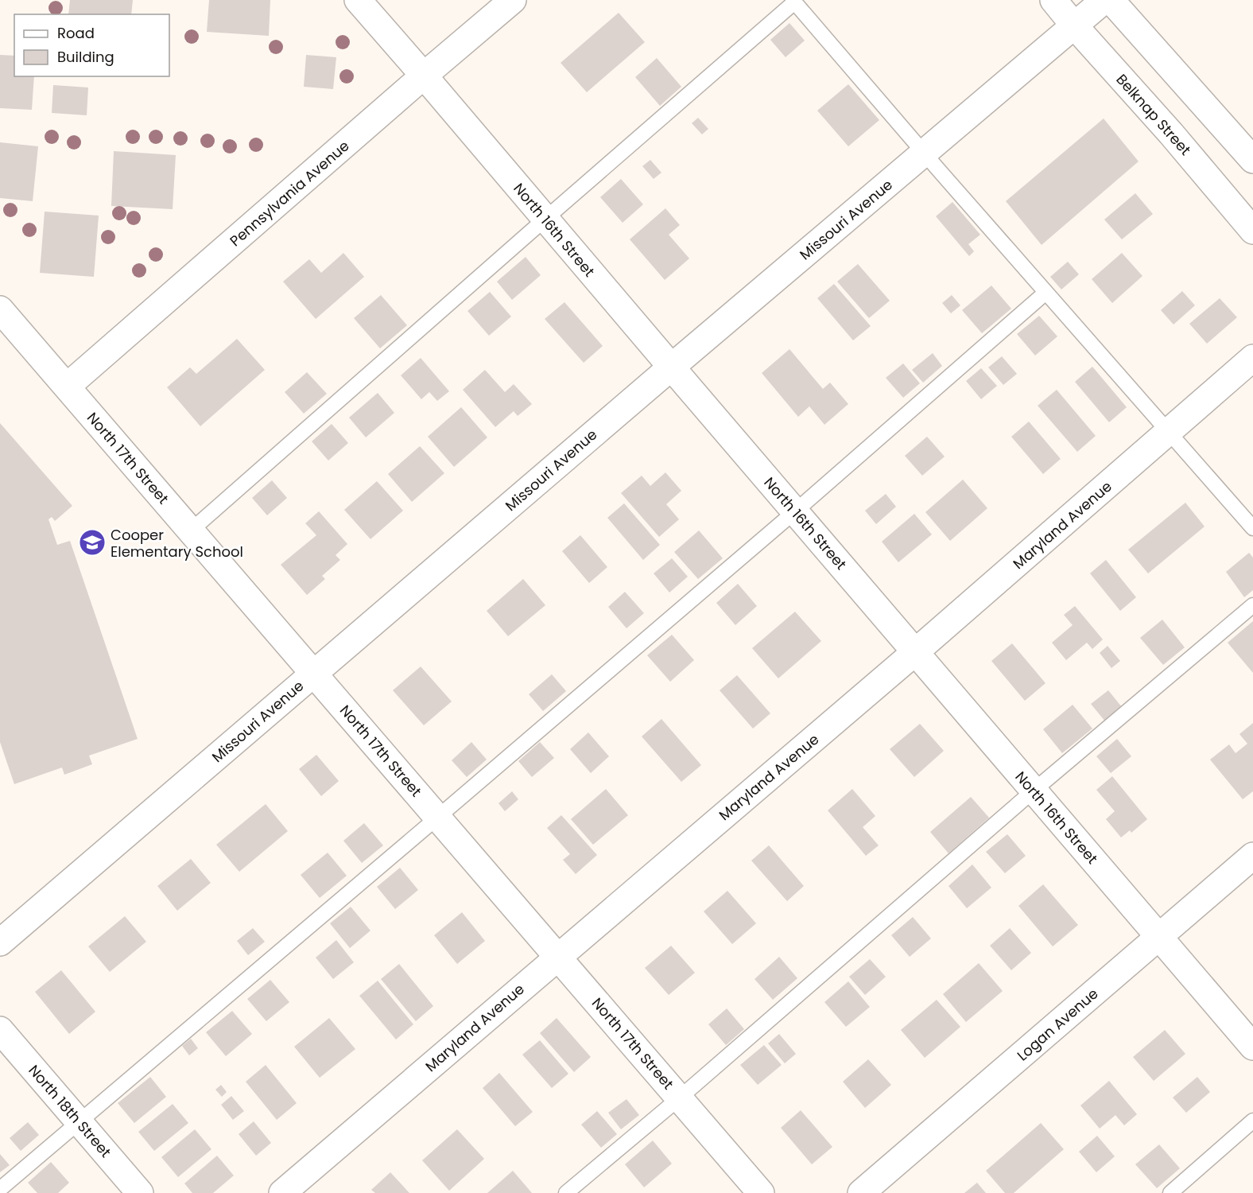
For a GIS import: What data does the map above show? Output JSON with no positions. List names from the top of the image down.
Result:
{
  "streets": {
    "street": [
      "Belknap Street",
      "Pennsylvania Avenue",
      "Missouri Avenue",
      "North 16th Street",
      "North 17th Street",
      "Maryland Avenue",
      "Logan Avenue",
      "North 18th Street"
    ]
  },
  "crossings": [
    ["Belknap Street", "Missouri Avenue"],
    ["Pennsylvania Avenue", "North 16th Street"],
    ["Pennsylvania Avenue", "North 17th Street"],
    ["Missouri Avenue", "North 16th Street"],
    ["Missouri Avenue", "North 17th Street"],
    ["North 16th Street", "Maryland Avenue"],
    ["North 16th Street", "Logan Avenue"],
    ["North 17th Street", "Maryland Avenue"]
  ],
  "places": {
    "school or university": ["Cooper Elementary School"]
  },
  "legend": ["Road", "Building"]
}
